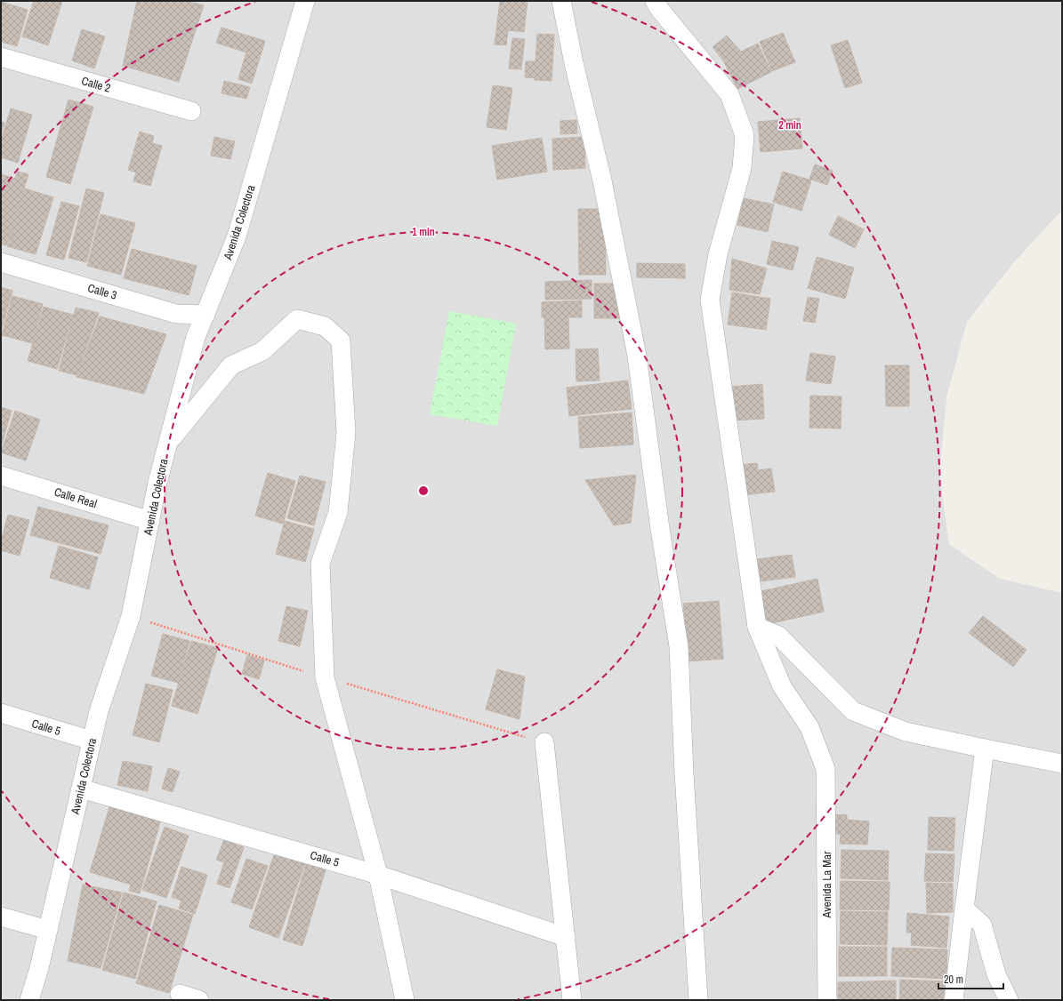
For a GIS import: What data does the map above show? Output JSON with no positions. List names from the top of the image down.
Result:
{
  "streets": {
    "street": [
      "Calle 2",
      "Avenida Colectora",
      "Calle 3",
      "Calle Real",
      "Calle 5",
      "Avenida La Mar"
    ]
  },
  "crossings": [
    ["Avenida Colectora", "Calle 3"],
    ["Avenida Colectora", "Calle Real"],
    ["Avenida Colectora", "Calle 5"]
  ],
  "scale_bar": "20 m",
  "rings": ["2 min", "1 min"]
}
